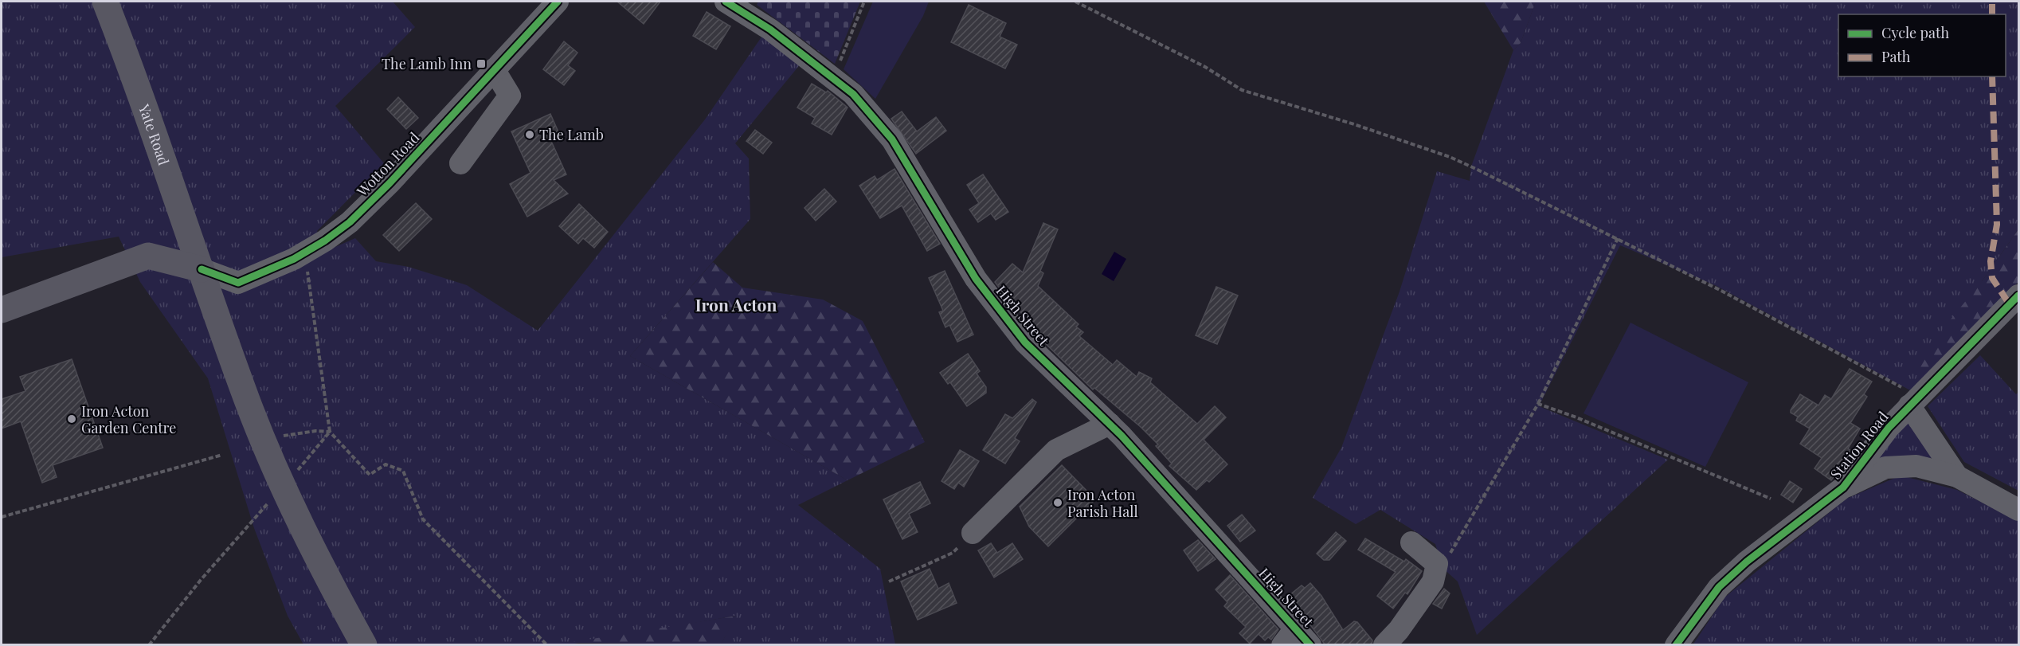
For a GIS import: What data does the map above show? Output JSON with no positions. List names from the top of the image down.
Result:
{
  "streets": {
    "main road": ["Yate Road"],
    "street": ["Wotton Road", "High Street", "Station Road"]
  },
  "crossings": [
    ["Yate Road", "Wotton Road"]
  ],
  "districts": ["Iron Acton"],
  "places": {
    "transit": ["The Lamb Inn"],
    "other": ["The Lamb", "Iron Acton Garden Centre", "Iron Acton Parish Hall"]
  },
  "legend": ["Cycle path", "Path"]
}
